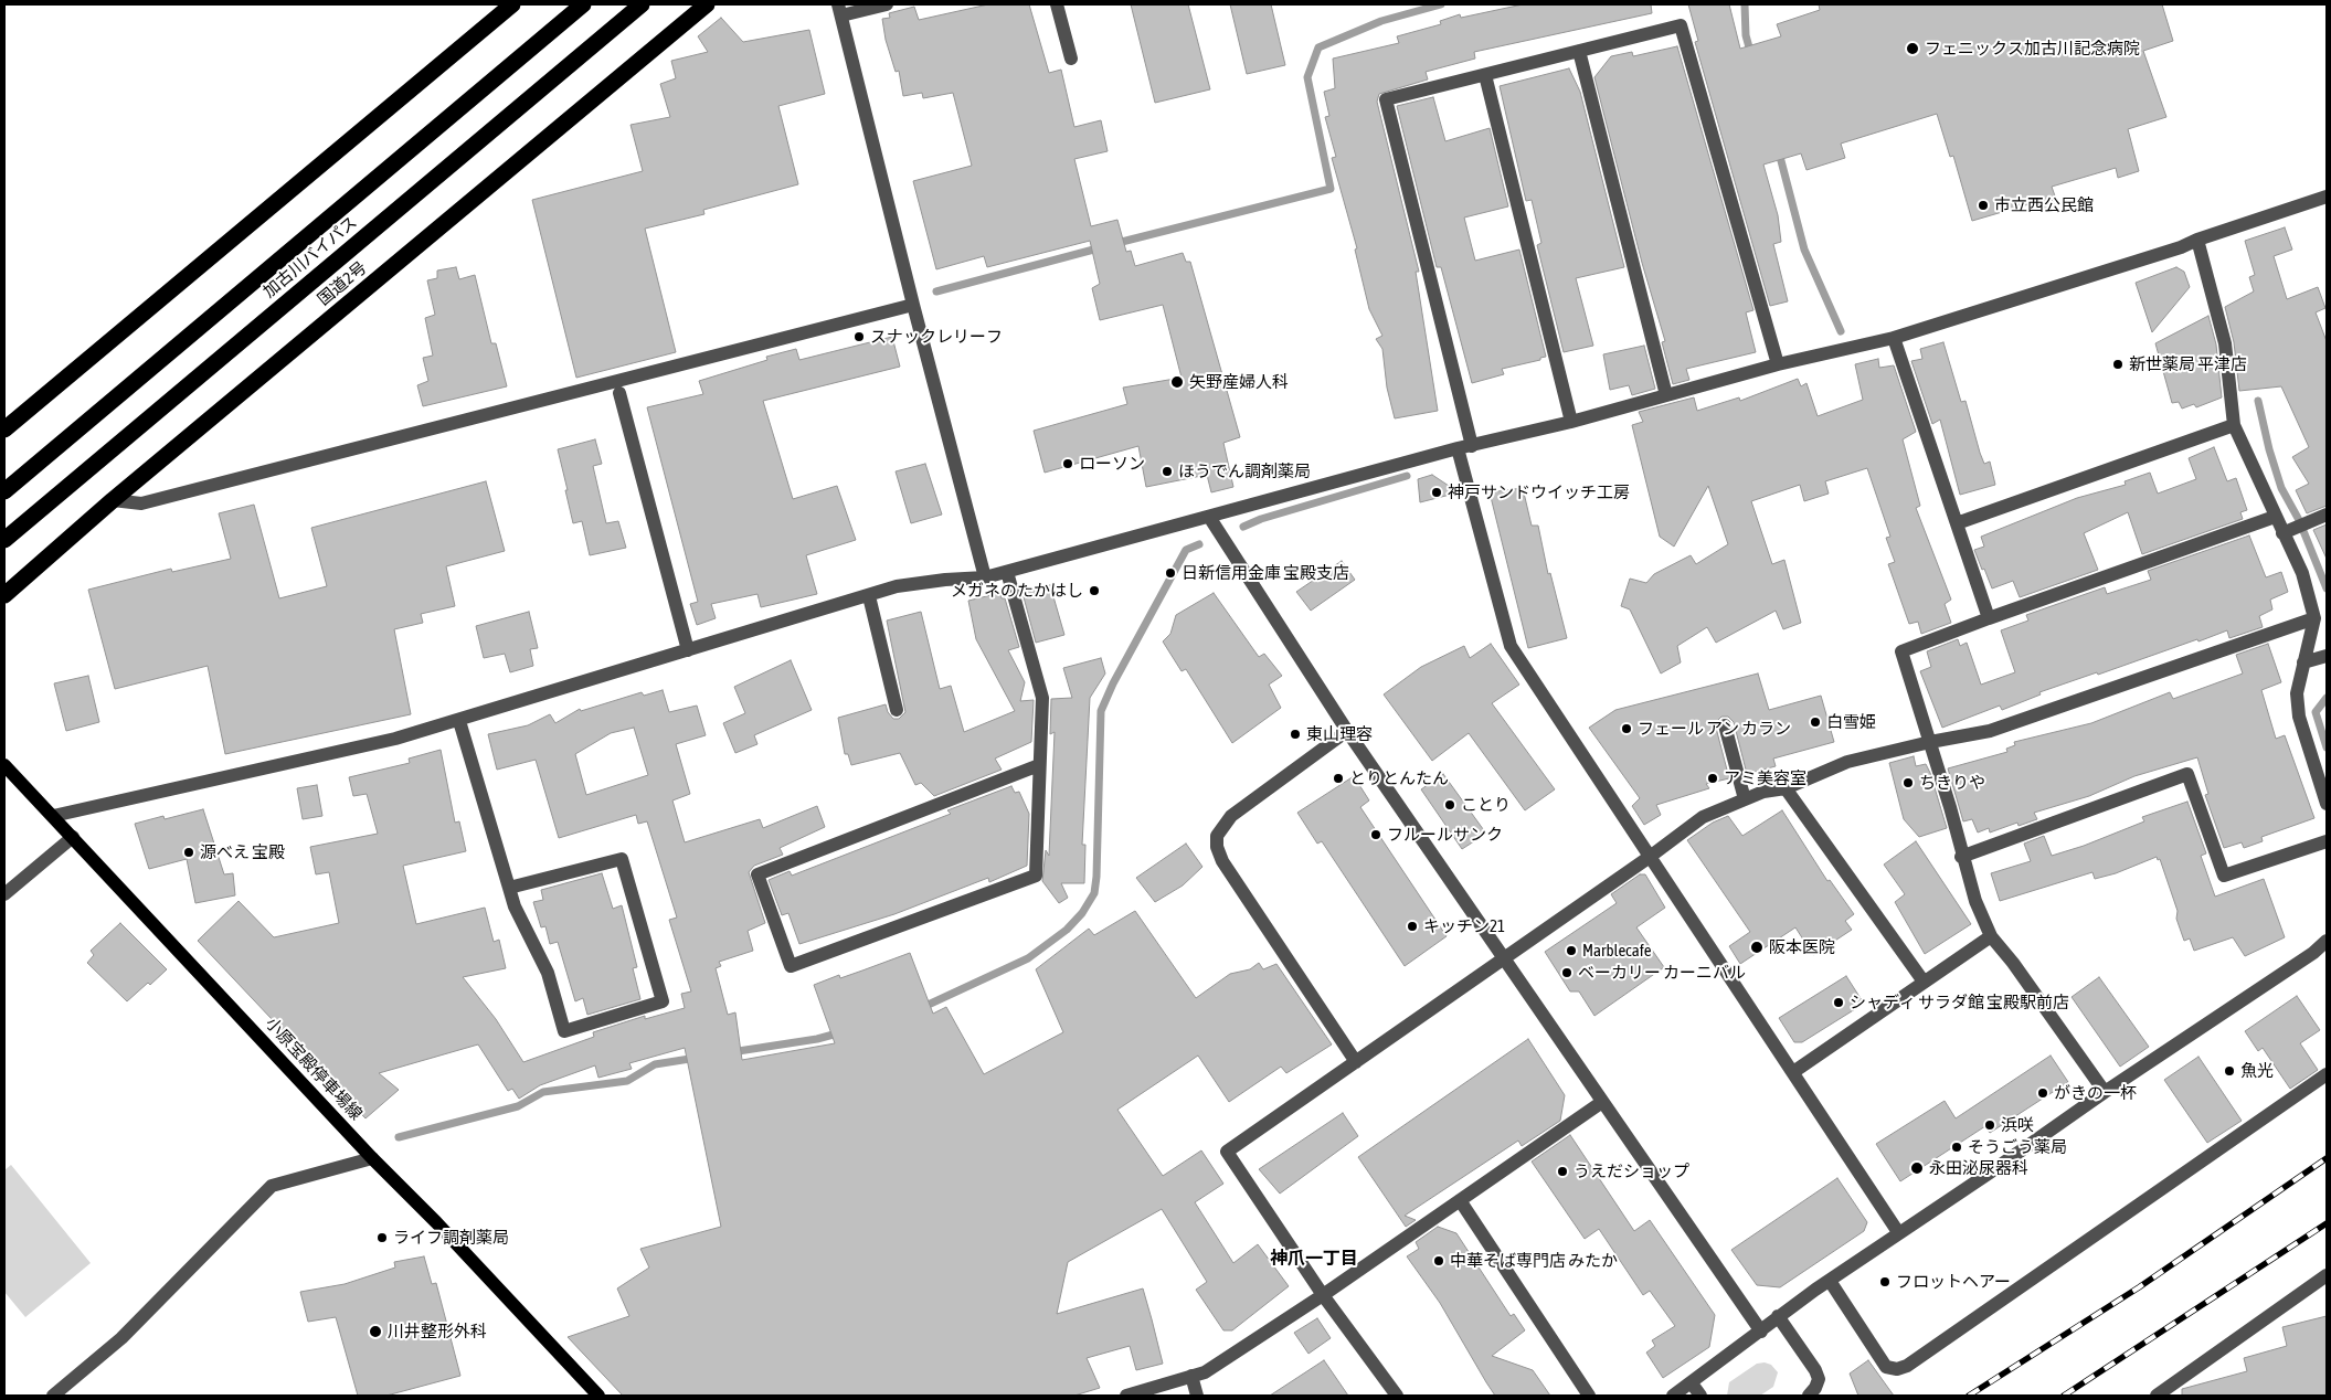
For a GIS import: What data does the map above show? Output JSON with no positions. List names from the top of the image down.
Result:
{
  "streets": {
    "highway": ["加古川バイパス", "国道2号"],
    "main road": ["小原宝殿停車場線"]
  },
  "districts": ["神爪一丁目"],
  "places": [
    "フェニックス加古川記念病院",
    "市立西公民館",
    "スナックレリーフ",
    "新世薬局 平津店",
    "矢野産婦人科",
    "ローソン",
    "ほうでん調剤薬局",
    "神戸サンドウイッチ工房",
    "日新信用金庫 宝殿支店",
    "メガネのたかはし",
    "白雪姫",
    "フェール アン カラン",
    "東山理容",
    "とりとんたん",
    "アミ美容室",
    "ちきりや",
    "ことり",
    "フルールサンク",
    "源べえ 宝殿",
    "キッチン21",
    "阪本医院",
    "Marblecafe",
    "ベーカリー カーニバル",
    "シャディ サラダ館 宝殿駅前店",
    "魚光",
    "がきの一杯",
    "浜咲",
    "そうごう薬局",
    "永田泌尿器科",
    "うえだショップ",
    "ライフ調剤薬局",
    "中華そば専門店 みたか",
    "フロットヘアー",
    "川井整形外科"
  ]
}
